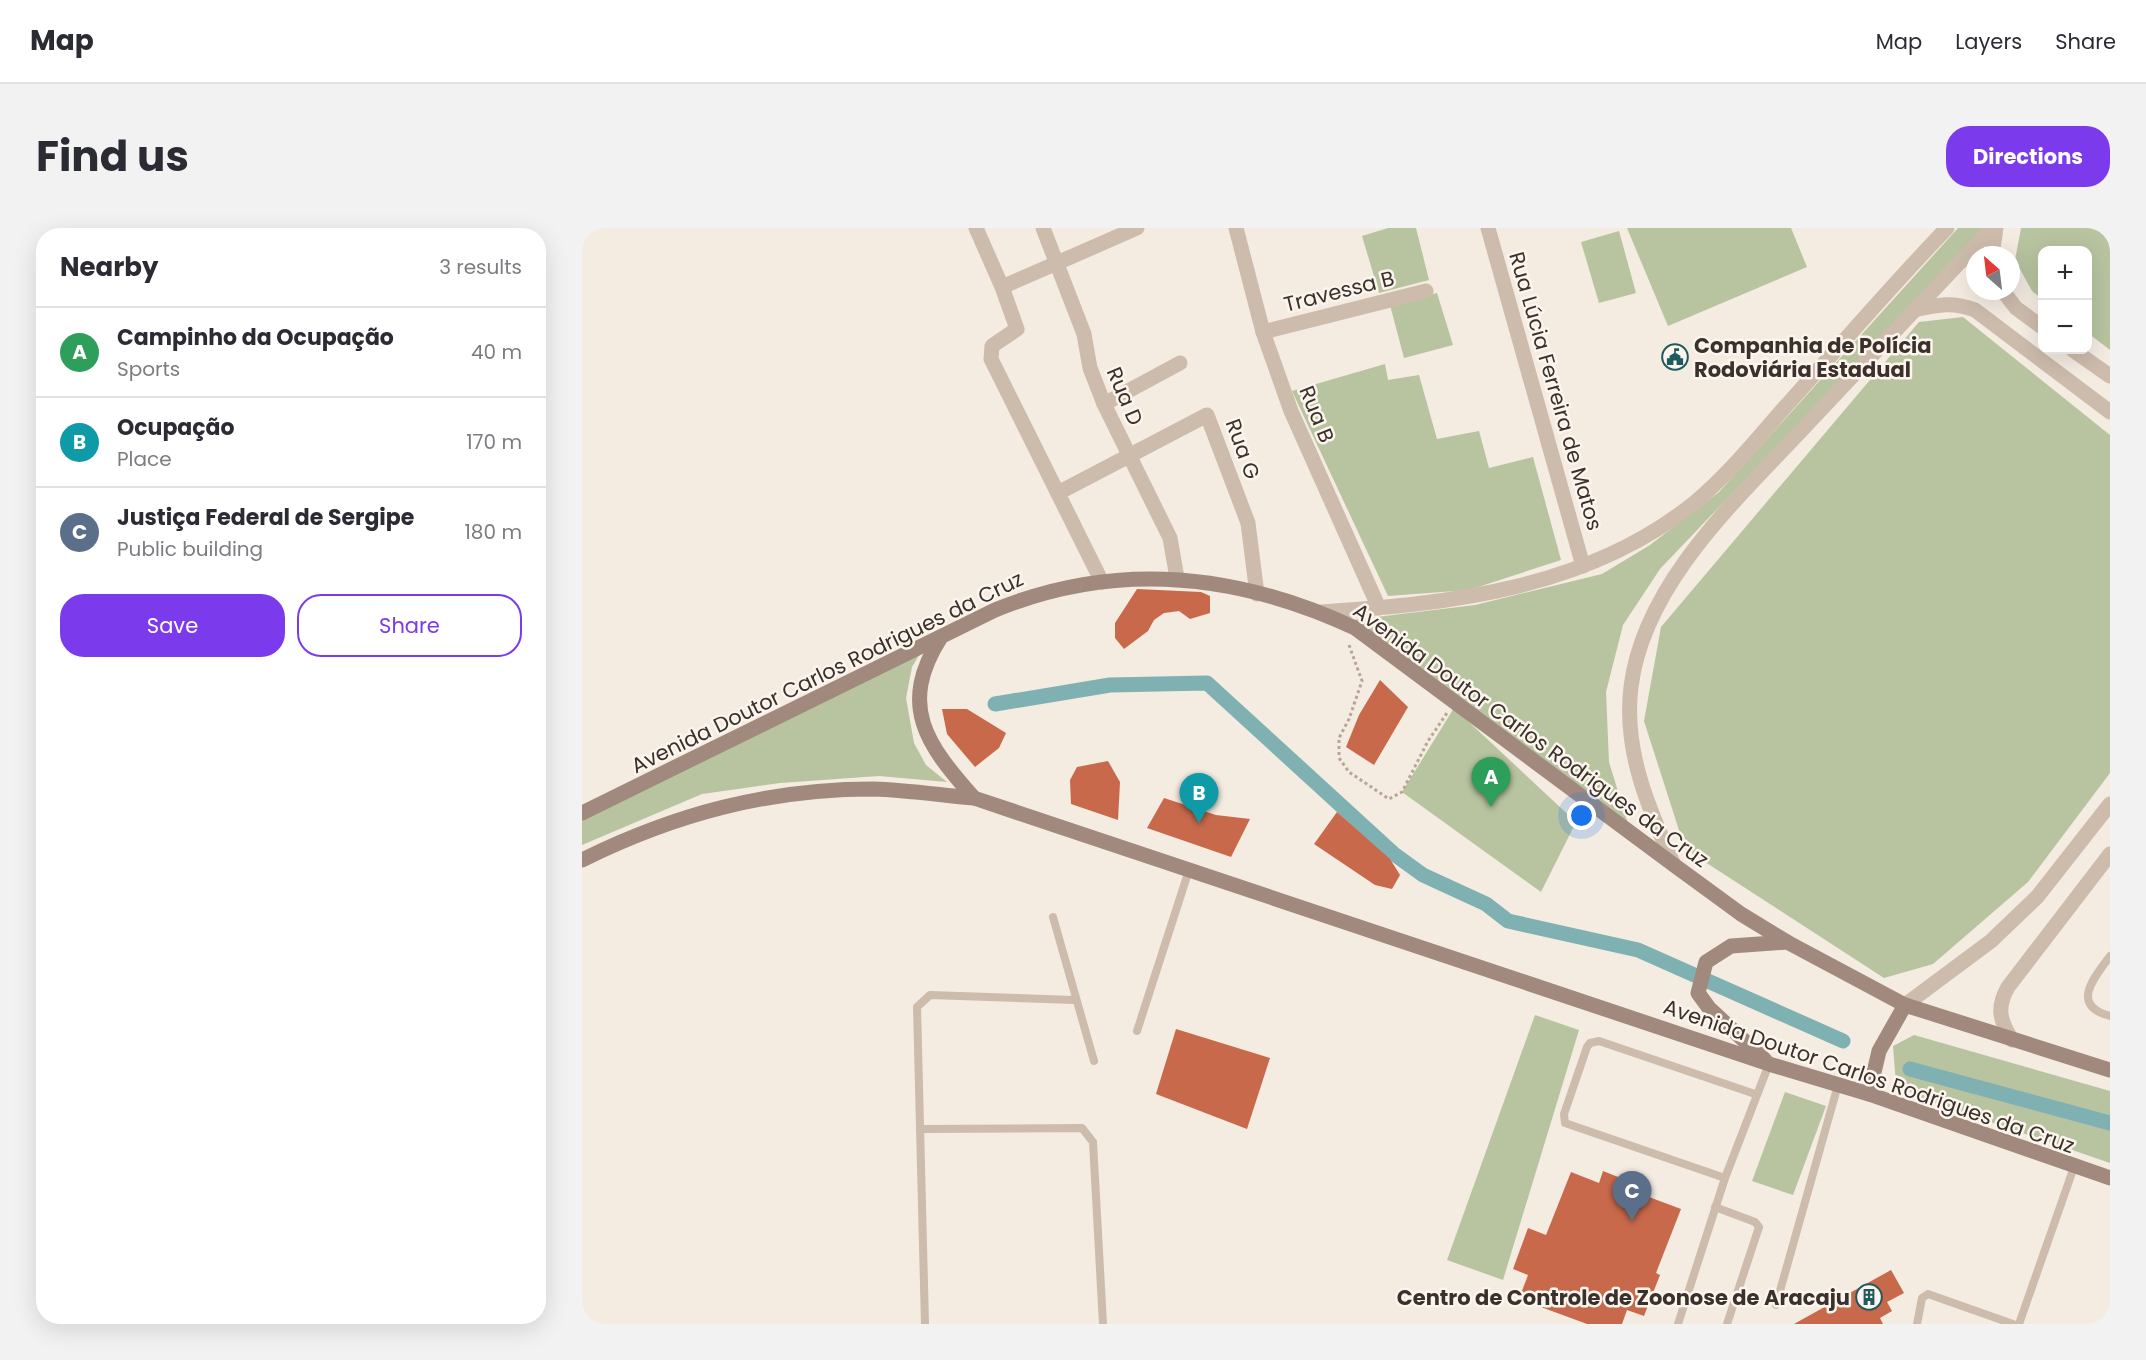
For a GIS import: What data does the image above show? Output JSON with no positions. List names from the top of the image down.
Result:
{
  "streets": {
    "main road": ["Avenida Doutor Carlos Rodrigues da Cruz"],
    "street": [
      "Travessa B",
      "Rua Lúcia Ferreira de Matos",
      "Rua D",
      "Rua B",
      "Rua G"
    ]
  },
  "crossings": [
    ["Travessa B", "Rua B"],
    ["Rua D", "Rua G"],
    ["Rua D", "Avenida Doutor Carlos Rodrigues da Cruz"],
    ["Rua G", "Avenida Doutor Carlos Rodrigues da Cruz"]
  ],
  "places": {
    "public building": ["Companhia de Polícia Rodoviária Estadual"],
    "building": ["Centro de Controle de Zoonose de Aracaju"]
  },
  "north": "top left",
  "page": {
    "header": "Map",
    "nav": ["Map", "Layers", "Share"],
    "title": "Find us",
    "buttons": [
      "Directions",
      ["Save", "Share"]
    ],
    "heading": ["Nearby", "3 results"],
    "map_buttons": ["+", "−"],
    "list": [
      {
        "mark": "A",
        "name": "Campinho da Ocupação",
        "note": "Sports",
        "value": "40 m"
      },
      {
        "mark": "B",
        "name": "Ocupação",
        "note": "Place",
        "value": "170 m"
      },
      {
        "mark": "C",
        "name": "Justiça Federal de Sergipe",
        "note": "Public building",
        "value": "180 m"
      }
    ],
    "pins": ["A", "B", "C"]
  }
}
